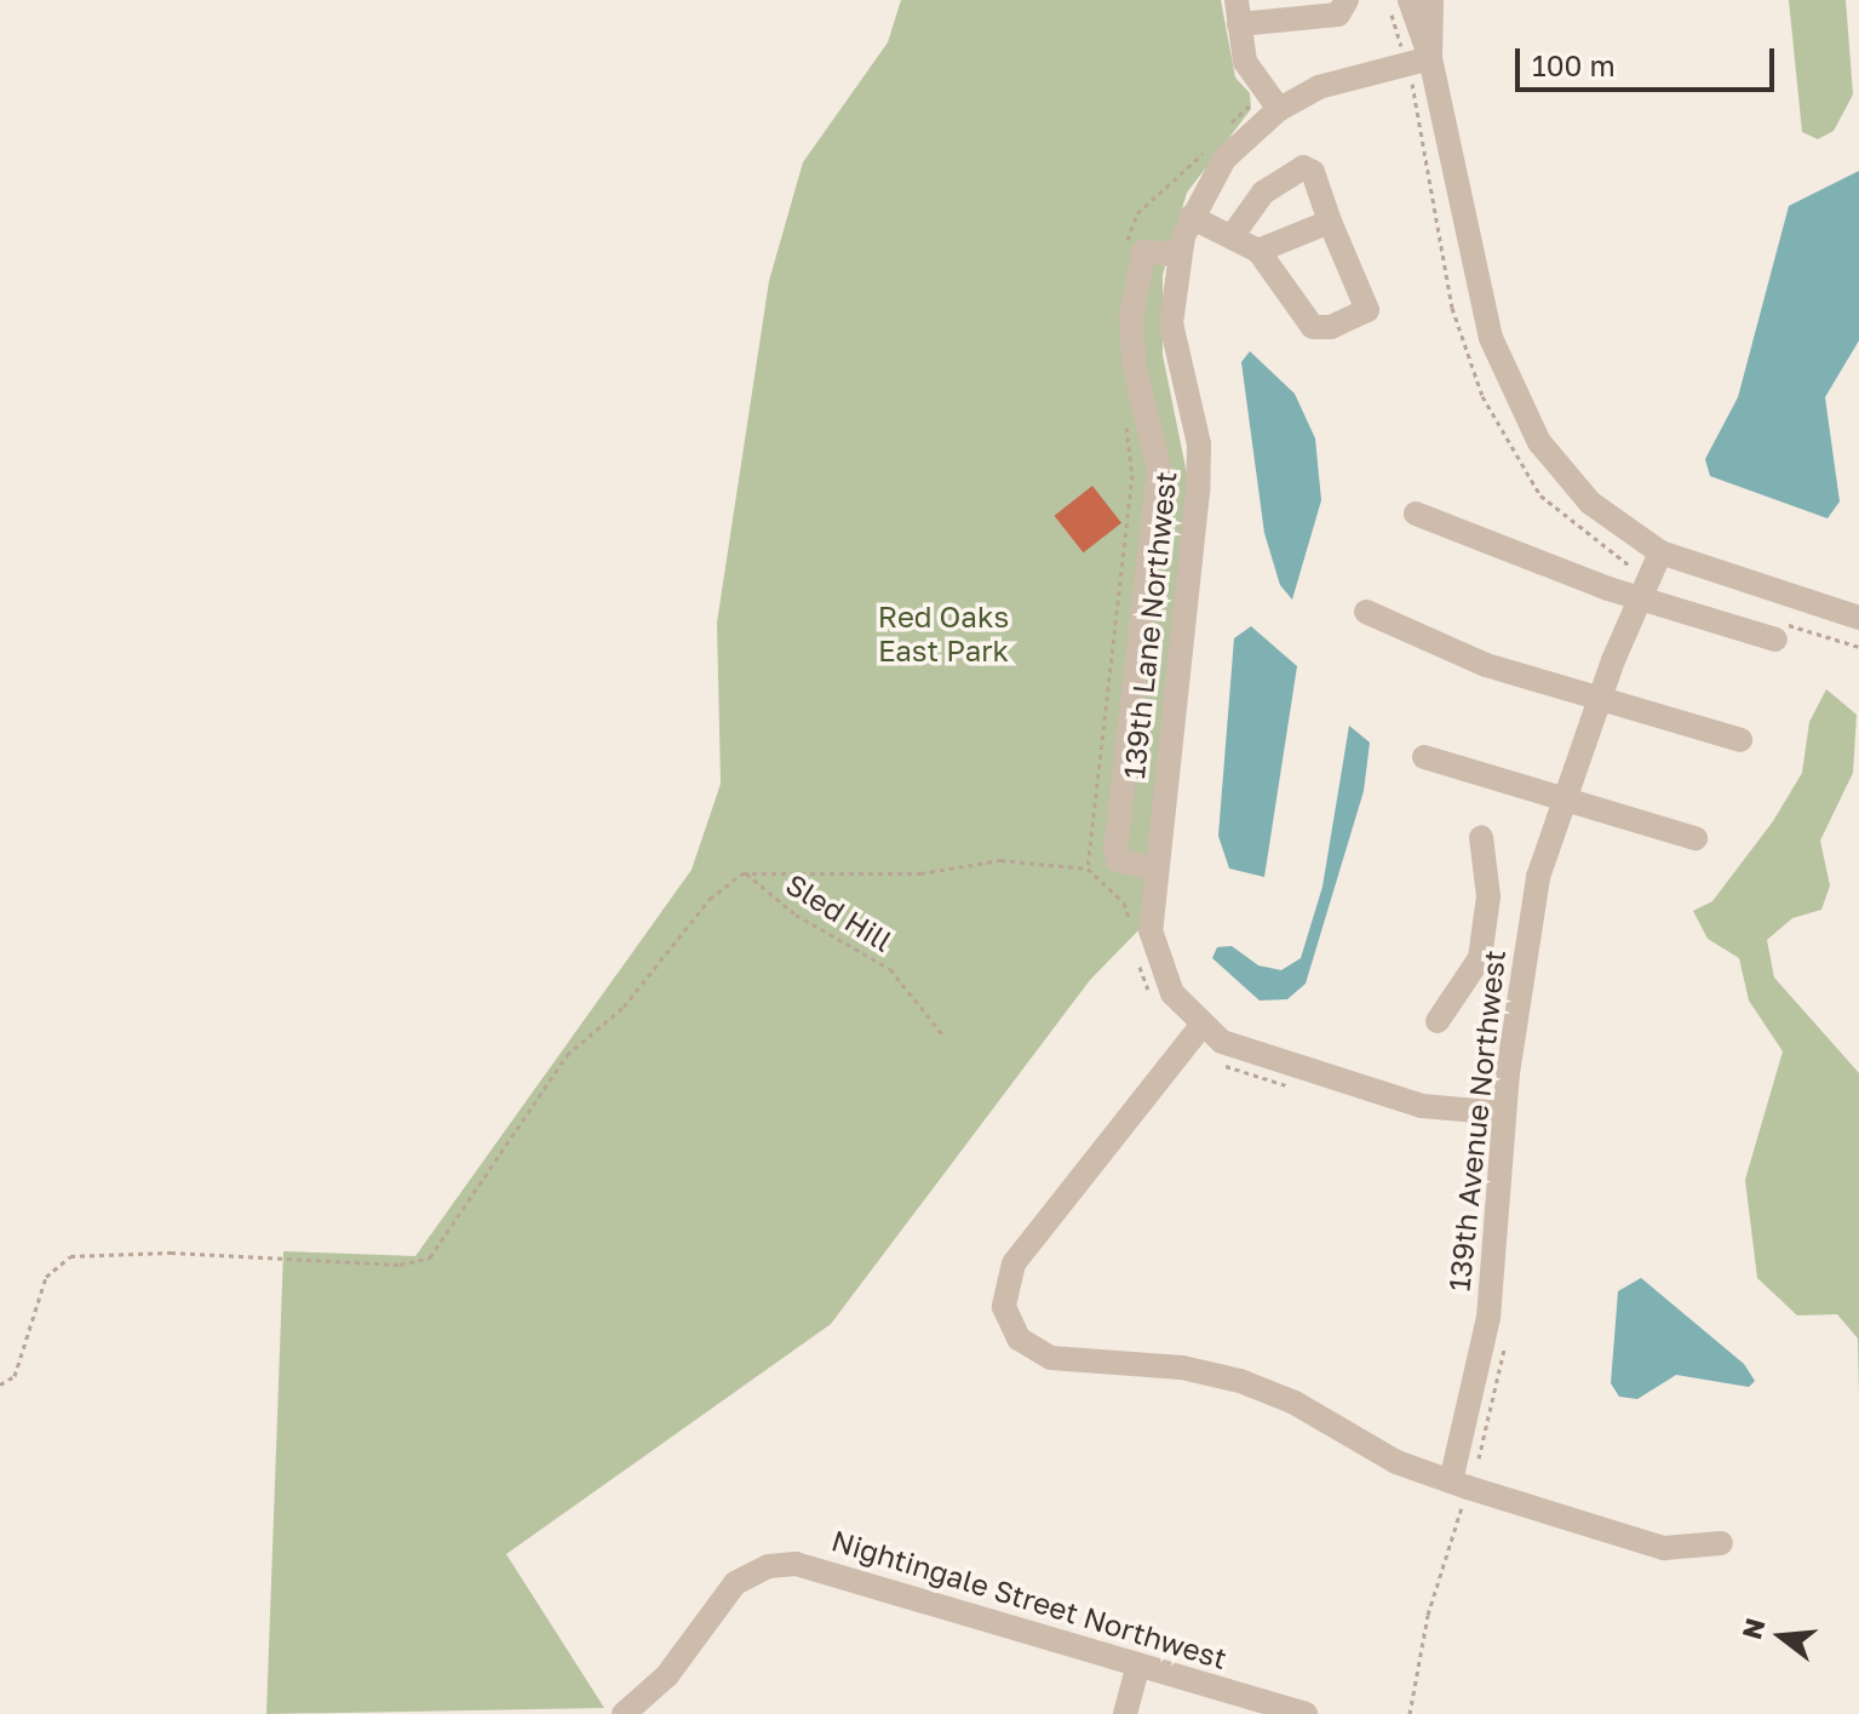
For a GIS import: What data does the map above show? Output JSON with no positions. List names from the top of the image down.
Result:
{
  "streets": {
    "street": ["139th Lane Northwest", "139th Avenue Northwest", "Nightingale Street Northwest"],
    "path": ["Sled Hill"]
  },
  "parks": ["Red Oaks East Park"],
  "scale_bar": "100 m",
  "north": "left"
}
